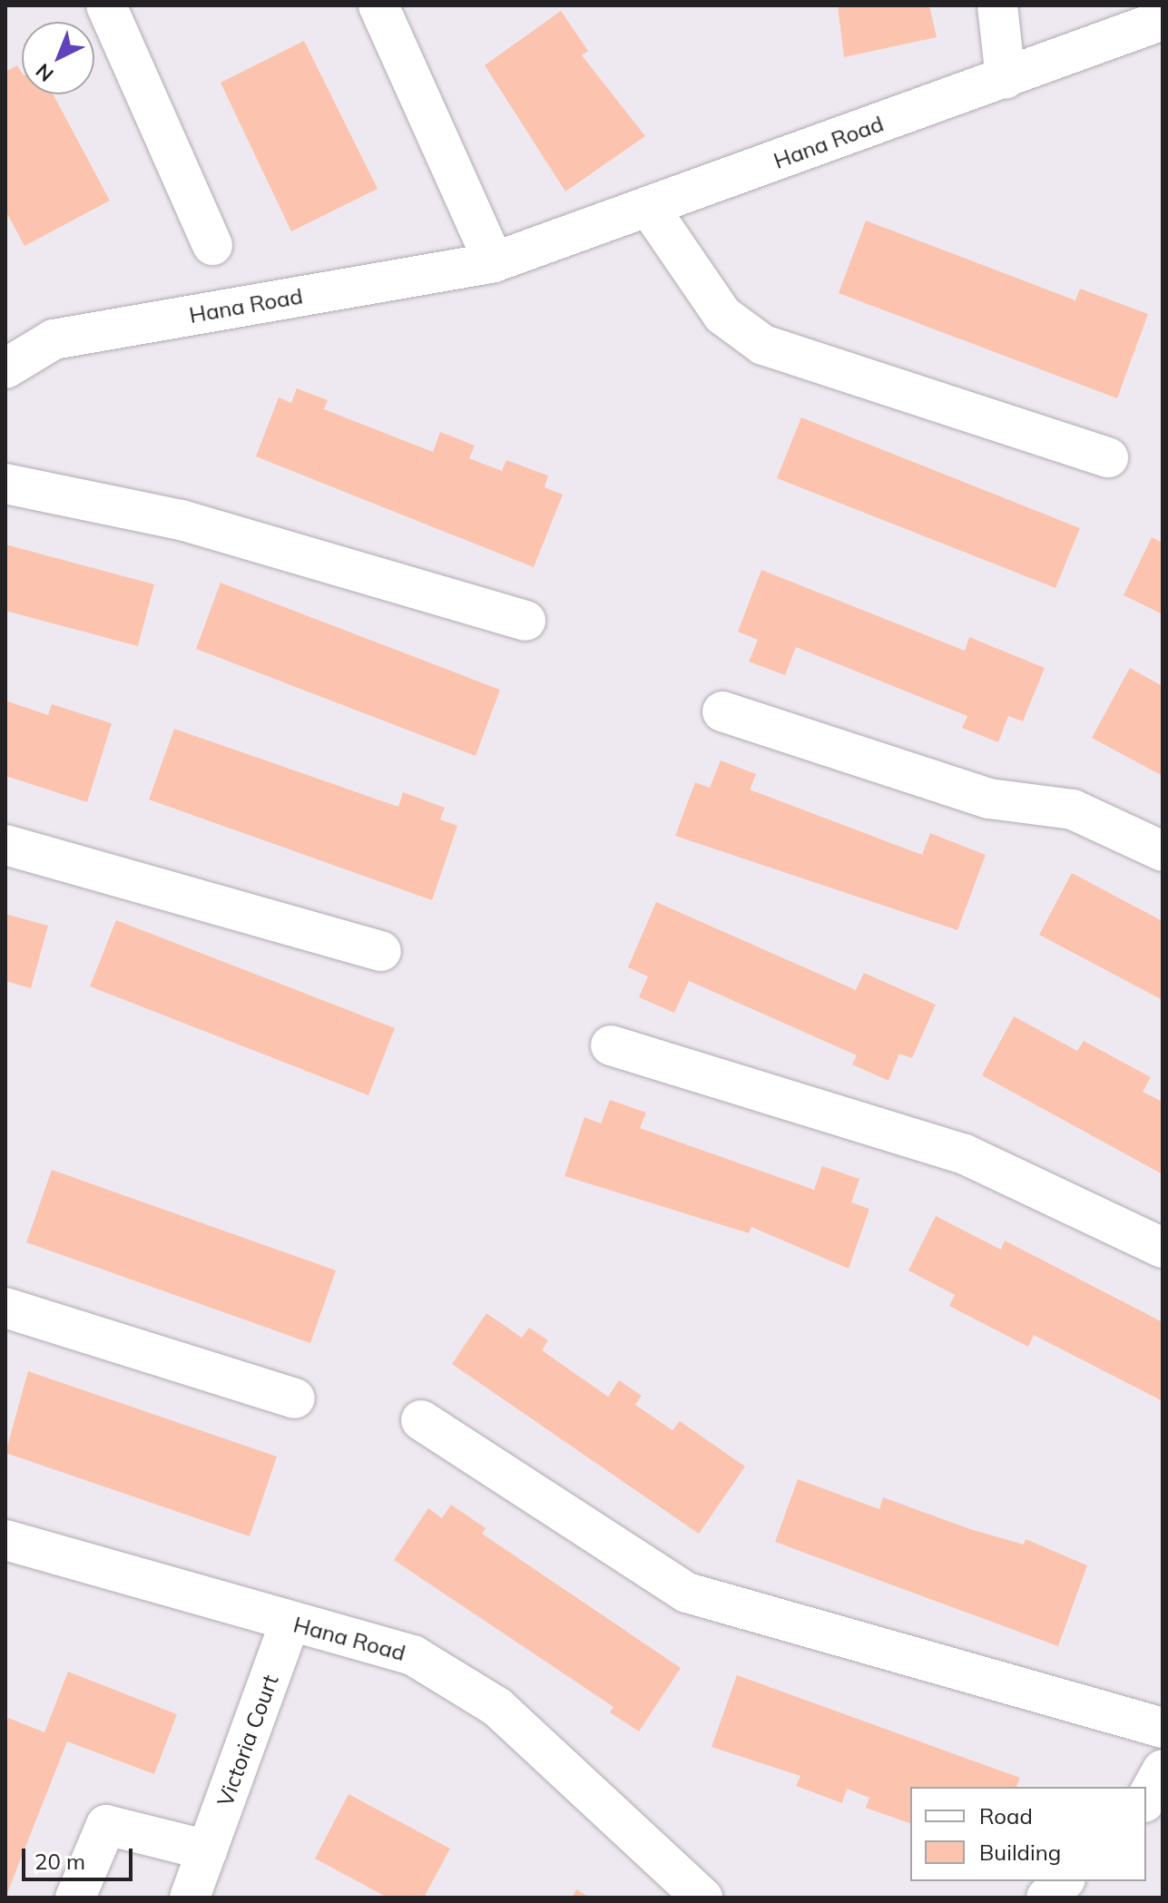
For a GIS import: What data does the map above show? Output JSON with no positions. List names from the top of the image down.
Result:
{
  "streets": {
    "street": ["Hana Road", "Victoria Court"]
  },
  "crossings": [
    ["Hana Road", "Victoria Court"]
  ],
  "legend": ["Road", "Building"],
  "scale_bar": "20 m",
  "north": "bottom left"
}
